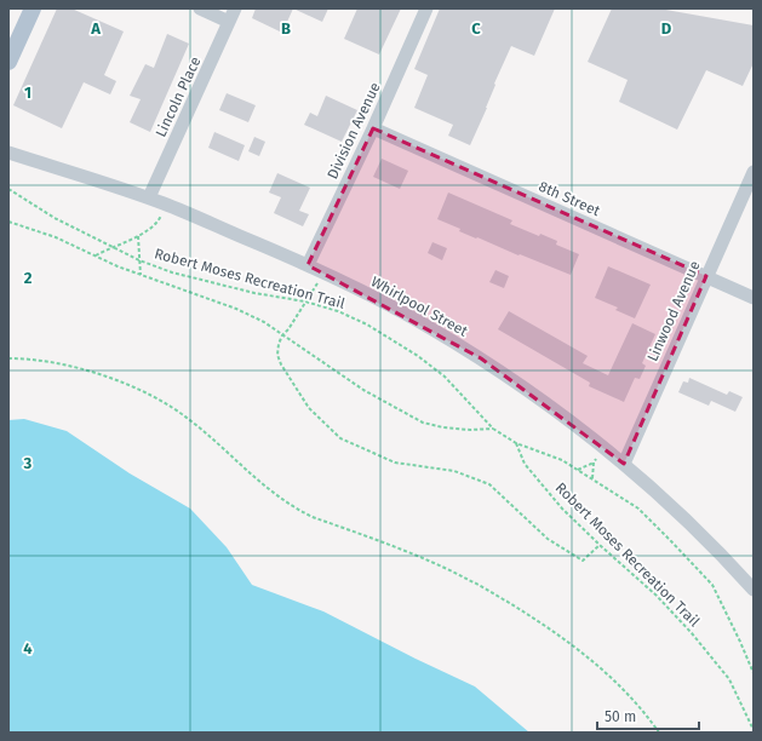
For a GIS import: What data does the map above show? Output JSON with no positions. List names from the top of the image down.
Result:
{
  "streets": {
    "street": [
      "Lincoln Place",
      "Division Avenue",
      "8th Street",
      "Whirlpool Street",
      "Linwood Avenue"
    ],
    "path": ["Robert Moses Recreation Trail"]
  },
  "crossings": [
    ["Lincoln Place", "Whirlpool Street"],
    ["Division Avenue", "8th Street"],
    ["Division Avenue", "Whirlpool Street"],
    ["8th Street", "Linwood Avenue"],
    ["Whirlpool Street", "Linwood Avenue"]
  ],
  "scale_bar": "50 m",
  "grid": {
    "columns": [
      "A",
      "B",
      "C",
      "D"
    ],
    "rows": [
      "1",
      "2",
      "3",
      "4"
    ]
  }
}
